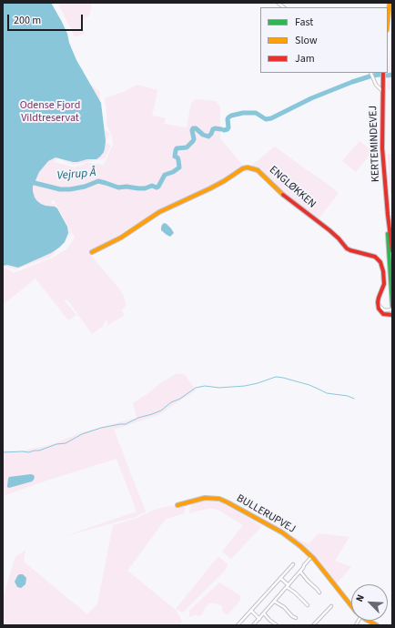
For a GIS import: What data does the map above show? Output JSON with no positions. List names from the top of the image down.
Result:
{
  "streets": {
    "street": ["KERTEMINDEVEJ", "ENGLØKKEN", "BULLERUPVEJ"]
  },
  "water": ["Vejrup Å"],
  "parks": ["Odense Fjord Vildtreservat"],
  "legend": ["Fast", "Slow", "Jam"],
  "scale_bar": "200 m",
  "north": "top left"
}
